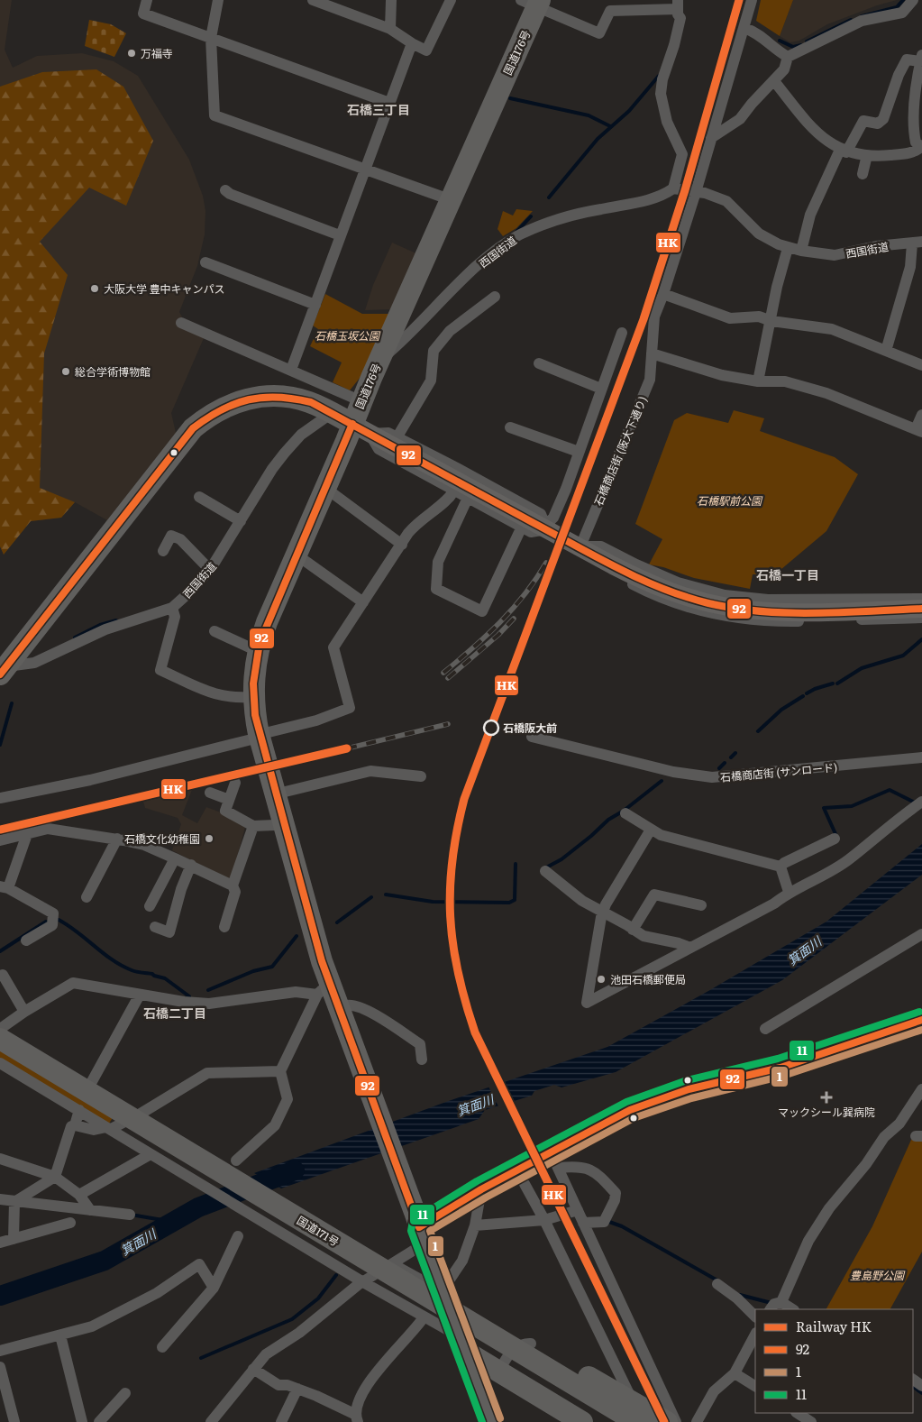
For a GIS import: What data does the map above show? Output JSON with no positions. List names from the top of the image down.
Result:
{
  "streets": {
    "highway": ["国道176号", "国道171号"],
    "street": ["西国街道", "石橋商店街 (阪大下通り)", "石橋商店街 (サンロード)"]
  },
  "crossings": [
    ["国道176号", "西国街道"],
    ["西国街道", "石橋商店街 (阪大下通り)"]
  ],
  "districts": ["石橋三丁目", "石橋一丁目", "石橋二丁目"],
  "water": ["箕面川"],
  "parks": ["石橋玉坂公園", "石橋駅前公園", "豊島野公園"],
  "places": {
    "other": [
      "万福寺",
      "大阪大学 豊中キャンパス",
      "総合学術博物館",
      "石橋阪大前",
      "石橋文化幼稚園",
      "池田石橋郵便局"
    ],
    "health": ["マックシール巽病院"]
  },
  "lines": [
    "rail line HK",
    "transit line 92",
    "transit line 11",
    "transit line 1"
  ],
  "legend": [
    "Railway HK",
    "92",
    "1",
    "11"
  ]
}
